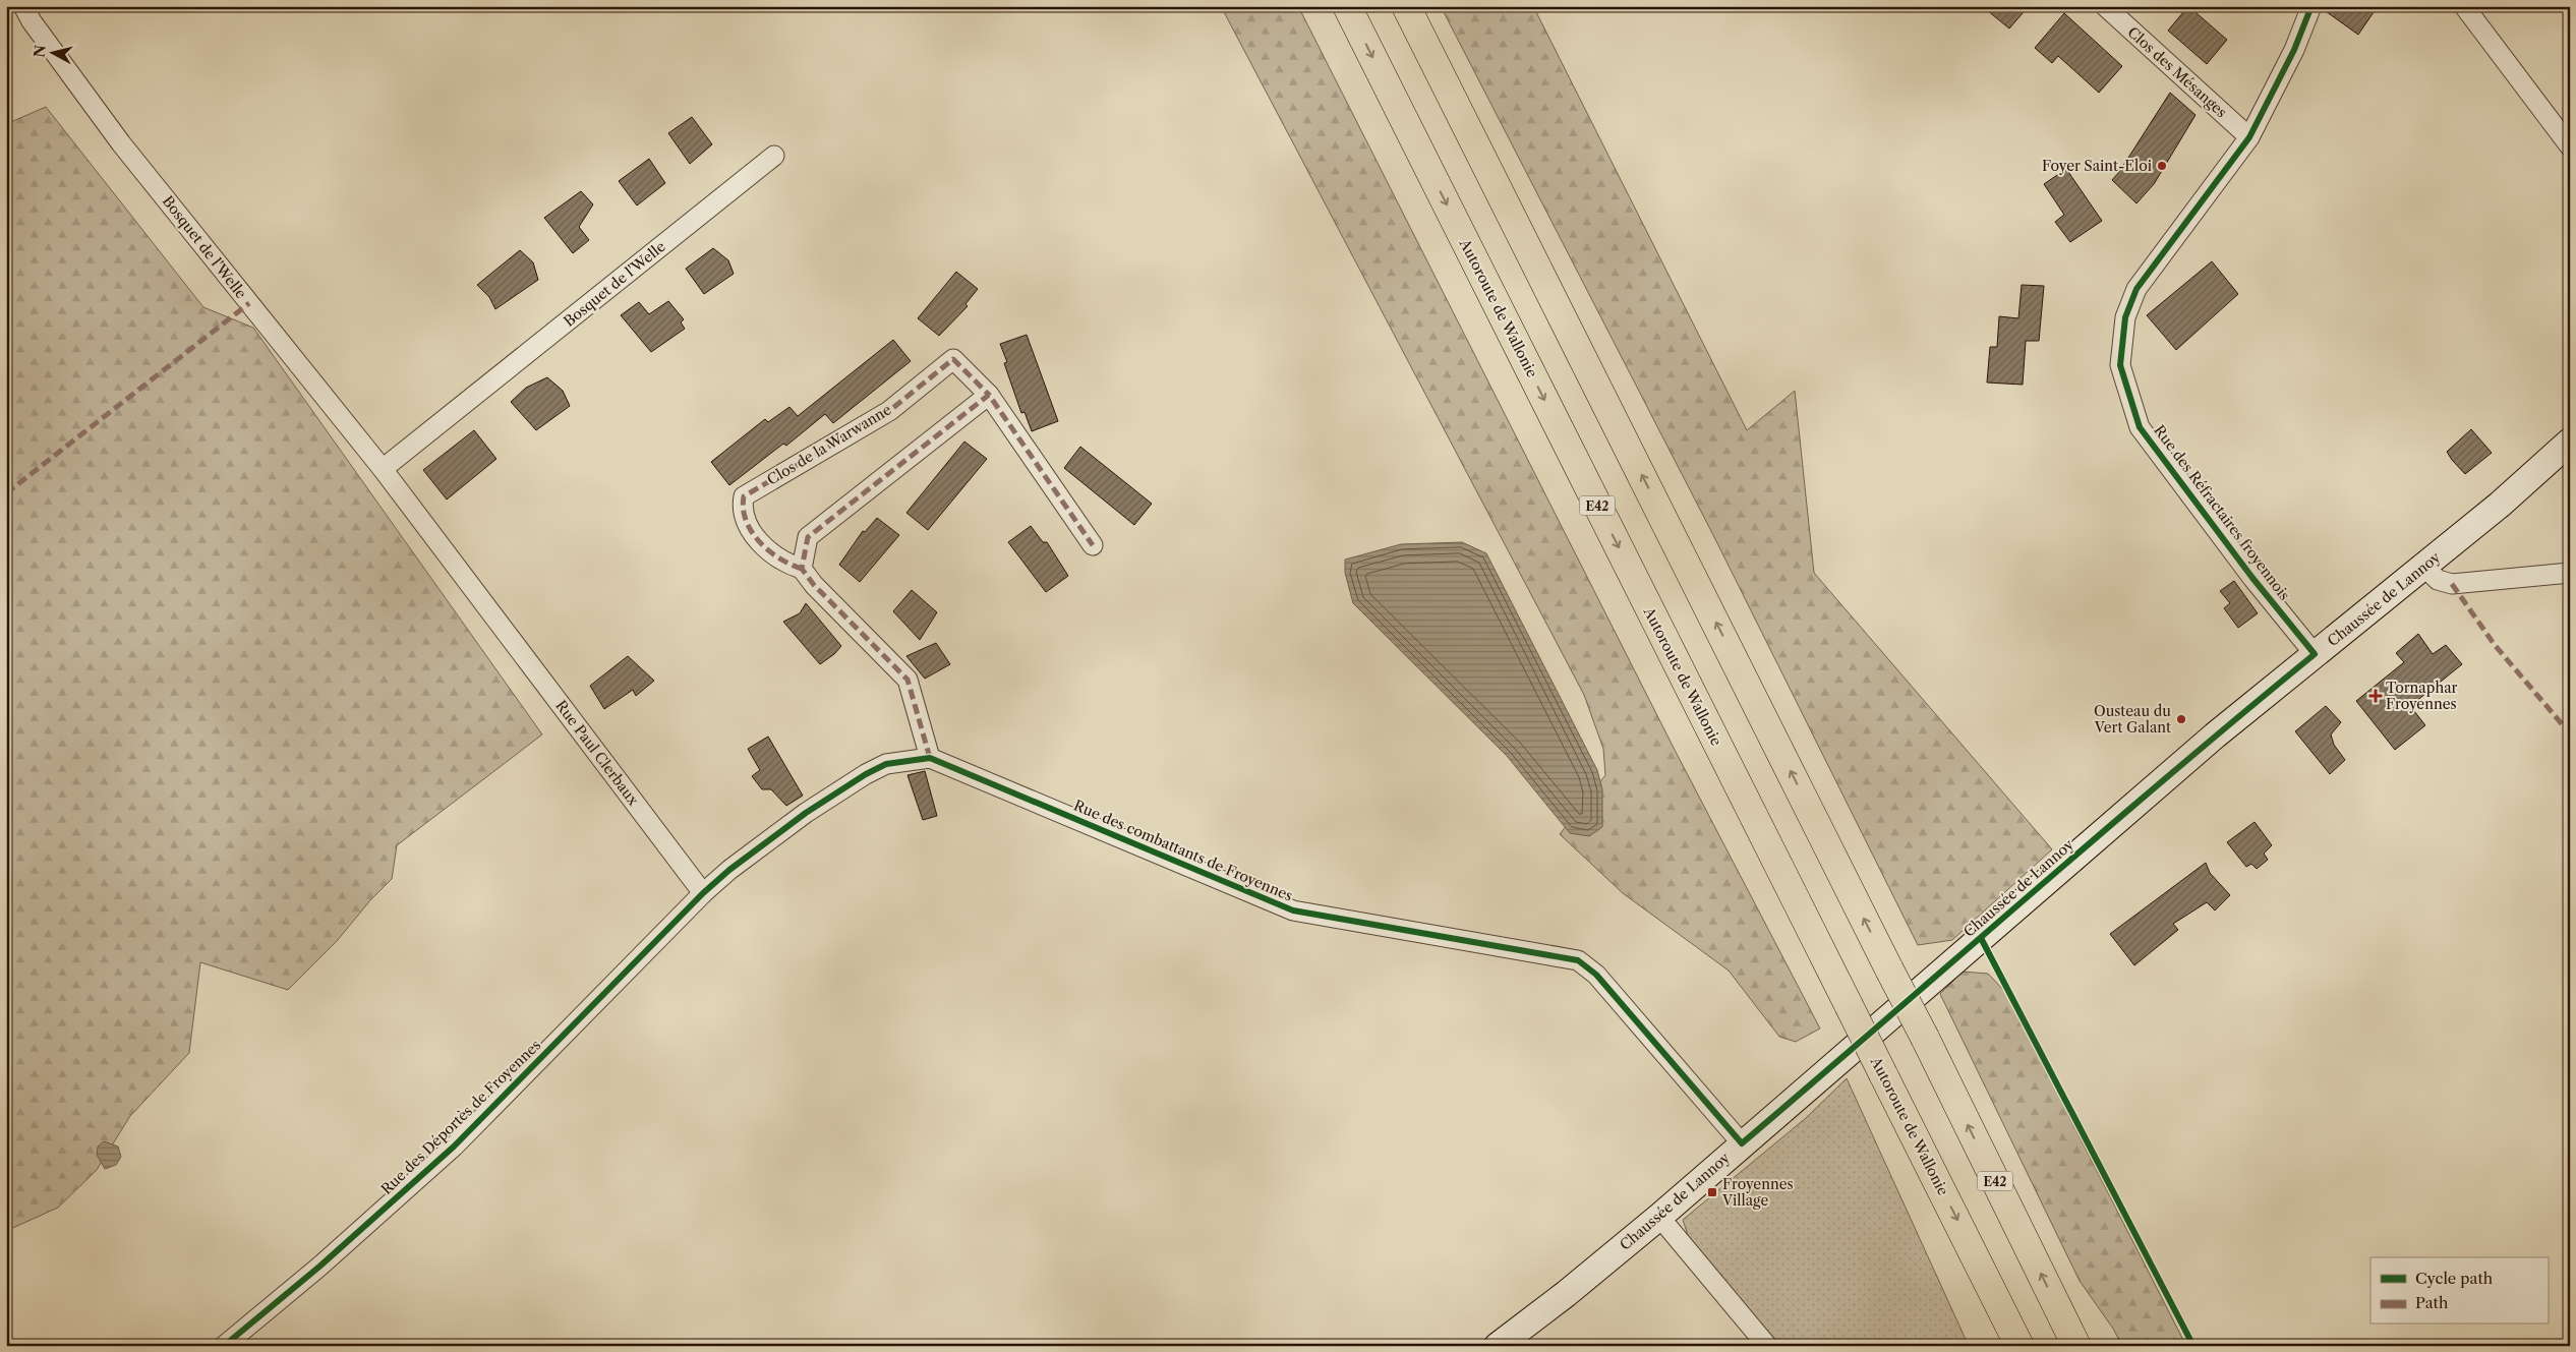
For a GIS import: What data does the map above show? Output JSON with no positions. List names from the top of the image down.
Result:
{
  "streets": {
    "highway": ["Autoroute de Wallonie", "E42"],
    "main road": ["Chaussée de Lannoy"],
    "street": [
      "Clos des Mésanges",
      "Bosquet de l'Welle",
      "Clos de la Warwanne",
      "Rue des Réfractaires froyennois",
      "Rue Paul Clerbaux",
      "Rue des combattants de Froyennes",
      "Rue des Déportès de Froyennes"
    ]
  },
  "crossings": [
    ["Clos des Mésanges", "Rue des Réfractaires froyennois"],
    ["Bosquet de l'Welle", "Rue Paul Clerbaux"],
    ["Clos de la Warwanne", "Rue des combattants de Froyennes"],
    ["Rue des Réfractaires froyennois", "Chaussée de Lannoy"],
    ["Chaussée de Lannoy", "Rue des combattants de Froyennes"],
    ["Rue Paul Clerbaux", "Rue des combattants de Froyennes"],
    ["Rue Paul Clerbaux", "Rue des Déportès de Froyennes"],
    ["Rue des combattants de Froyennes", "Rue des Déportès de Froyennes"]
  ],
  "places": {
    "other": ["Foyer Saint-Eloi", "Ousteau du Vert Galant"],
    "health": ["Tornaphar Froyennes"],
    "transit": ["Froyennes Village"]
  },
  "legend": ["Cycle path", "Path"],
  "north": "left"
}
